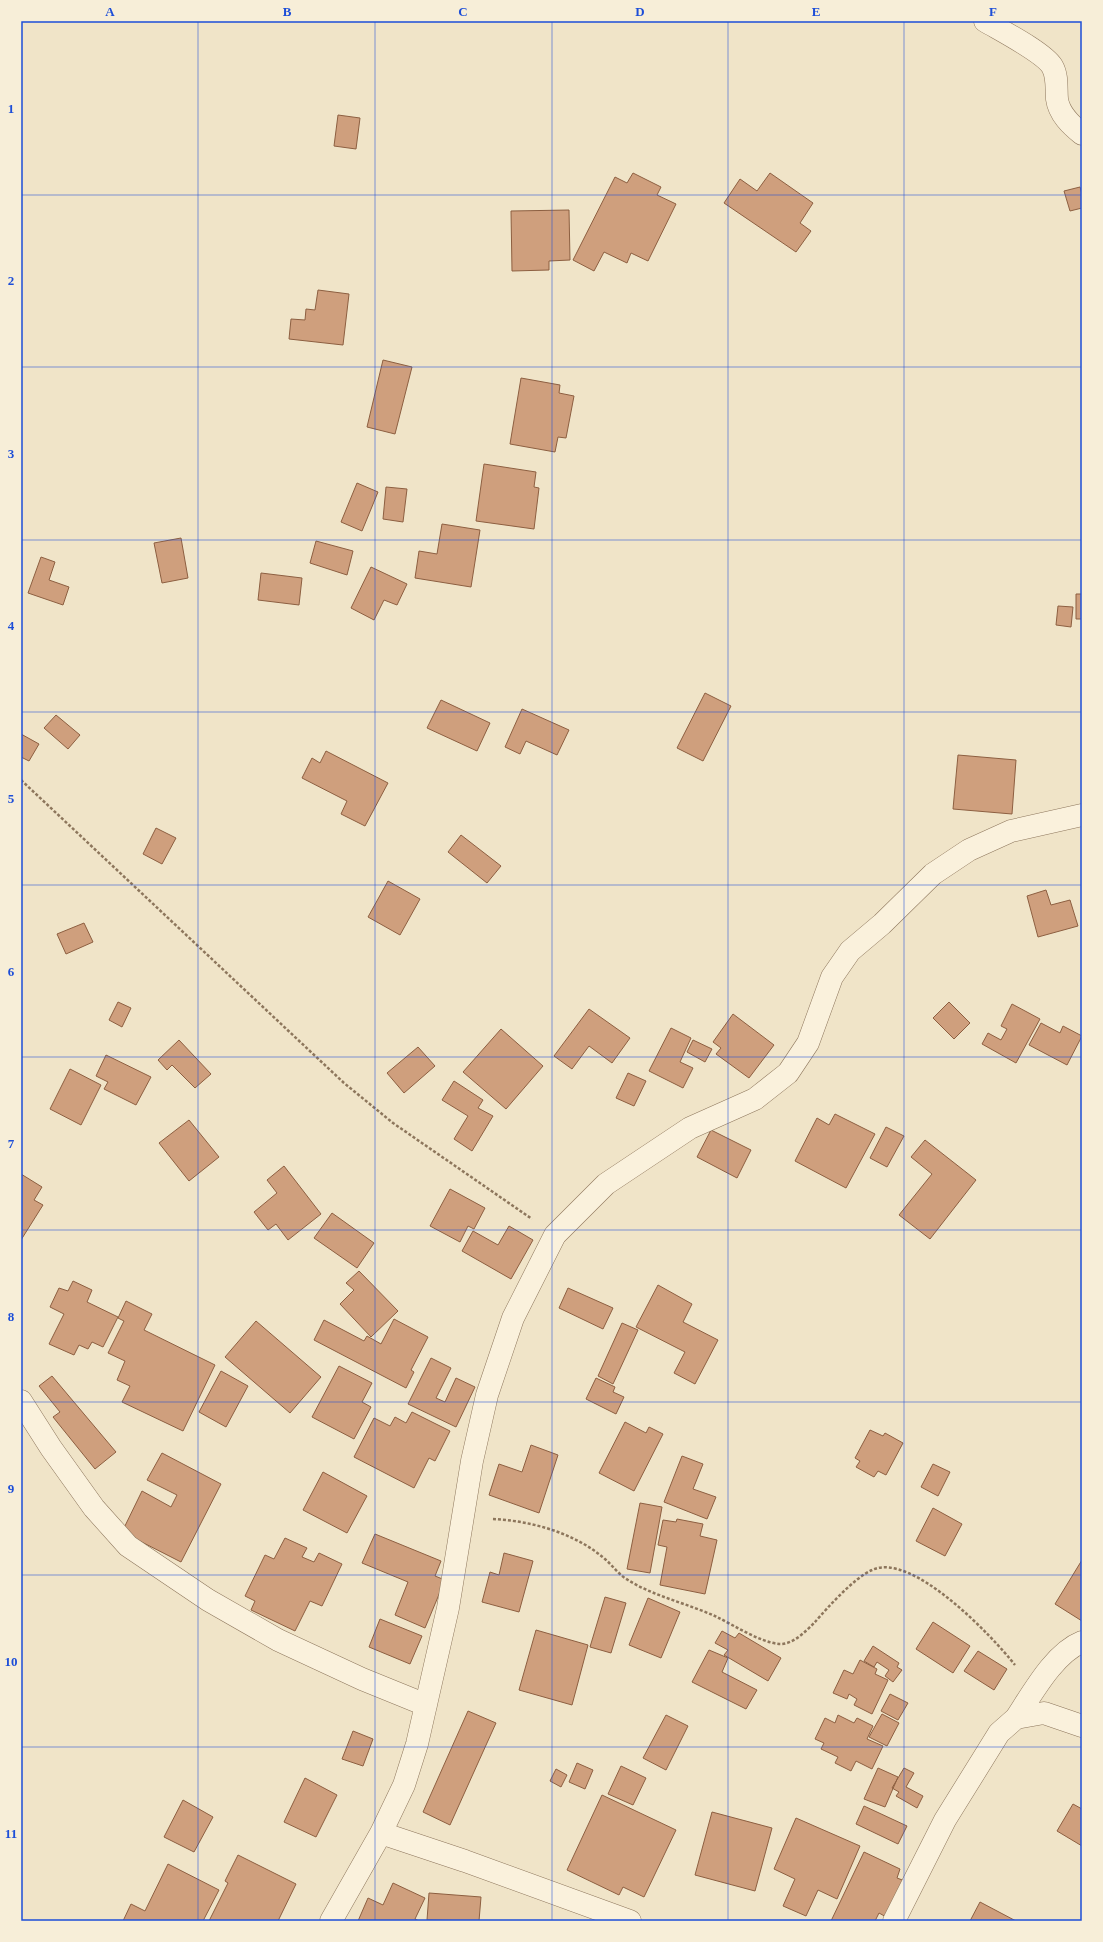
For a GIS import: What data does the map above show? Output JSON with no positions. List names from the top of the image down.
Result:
{
  "grid": {
    "columns": [
      "A",
      "B",
      "C",
      "D",
      "E",
      "F"
    ],
    "rows": [
      "1",
      "2",
      "3",
      "4",
      "5",
      "6",
      "7",
      "8",
      "9",
      "10",
      "11"
    ]
  }
}
